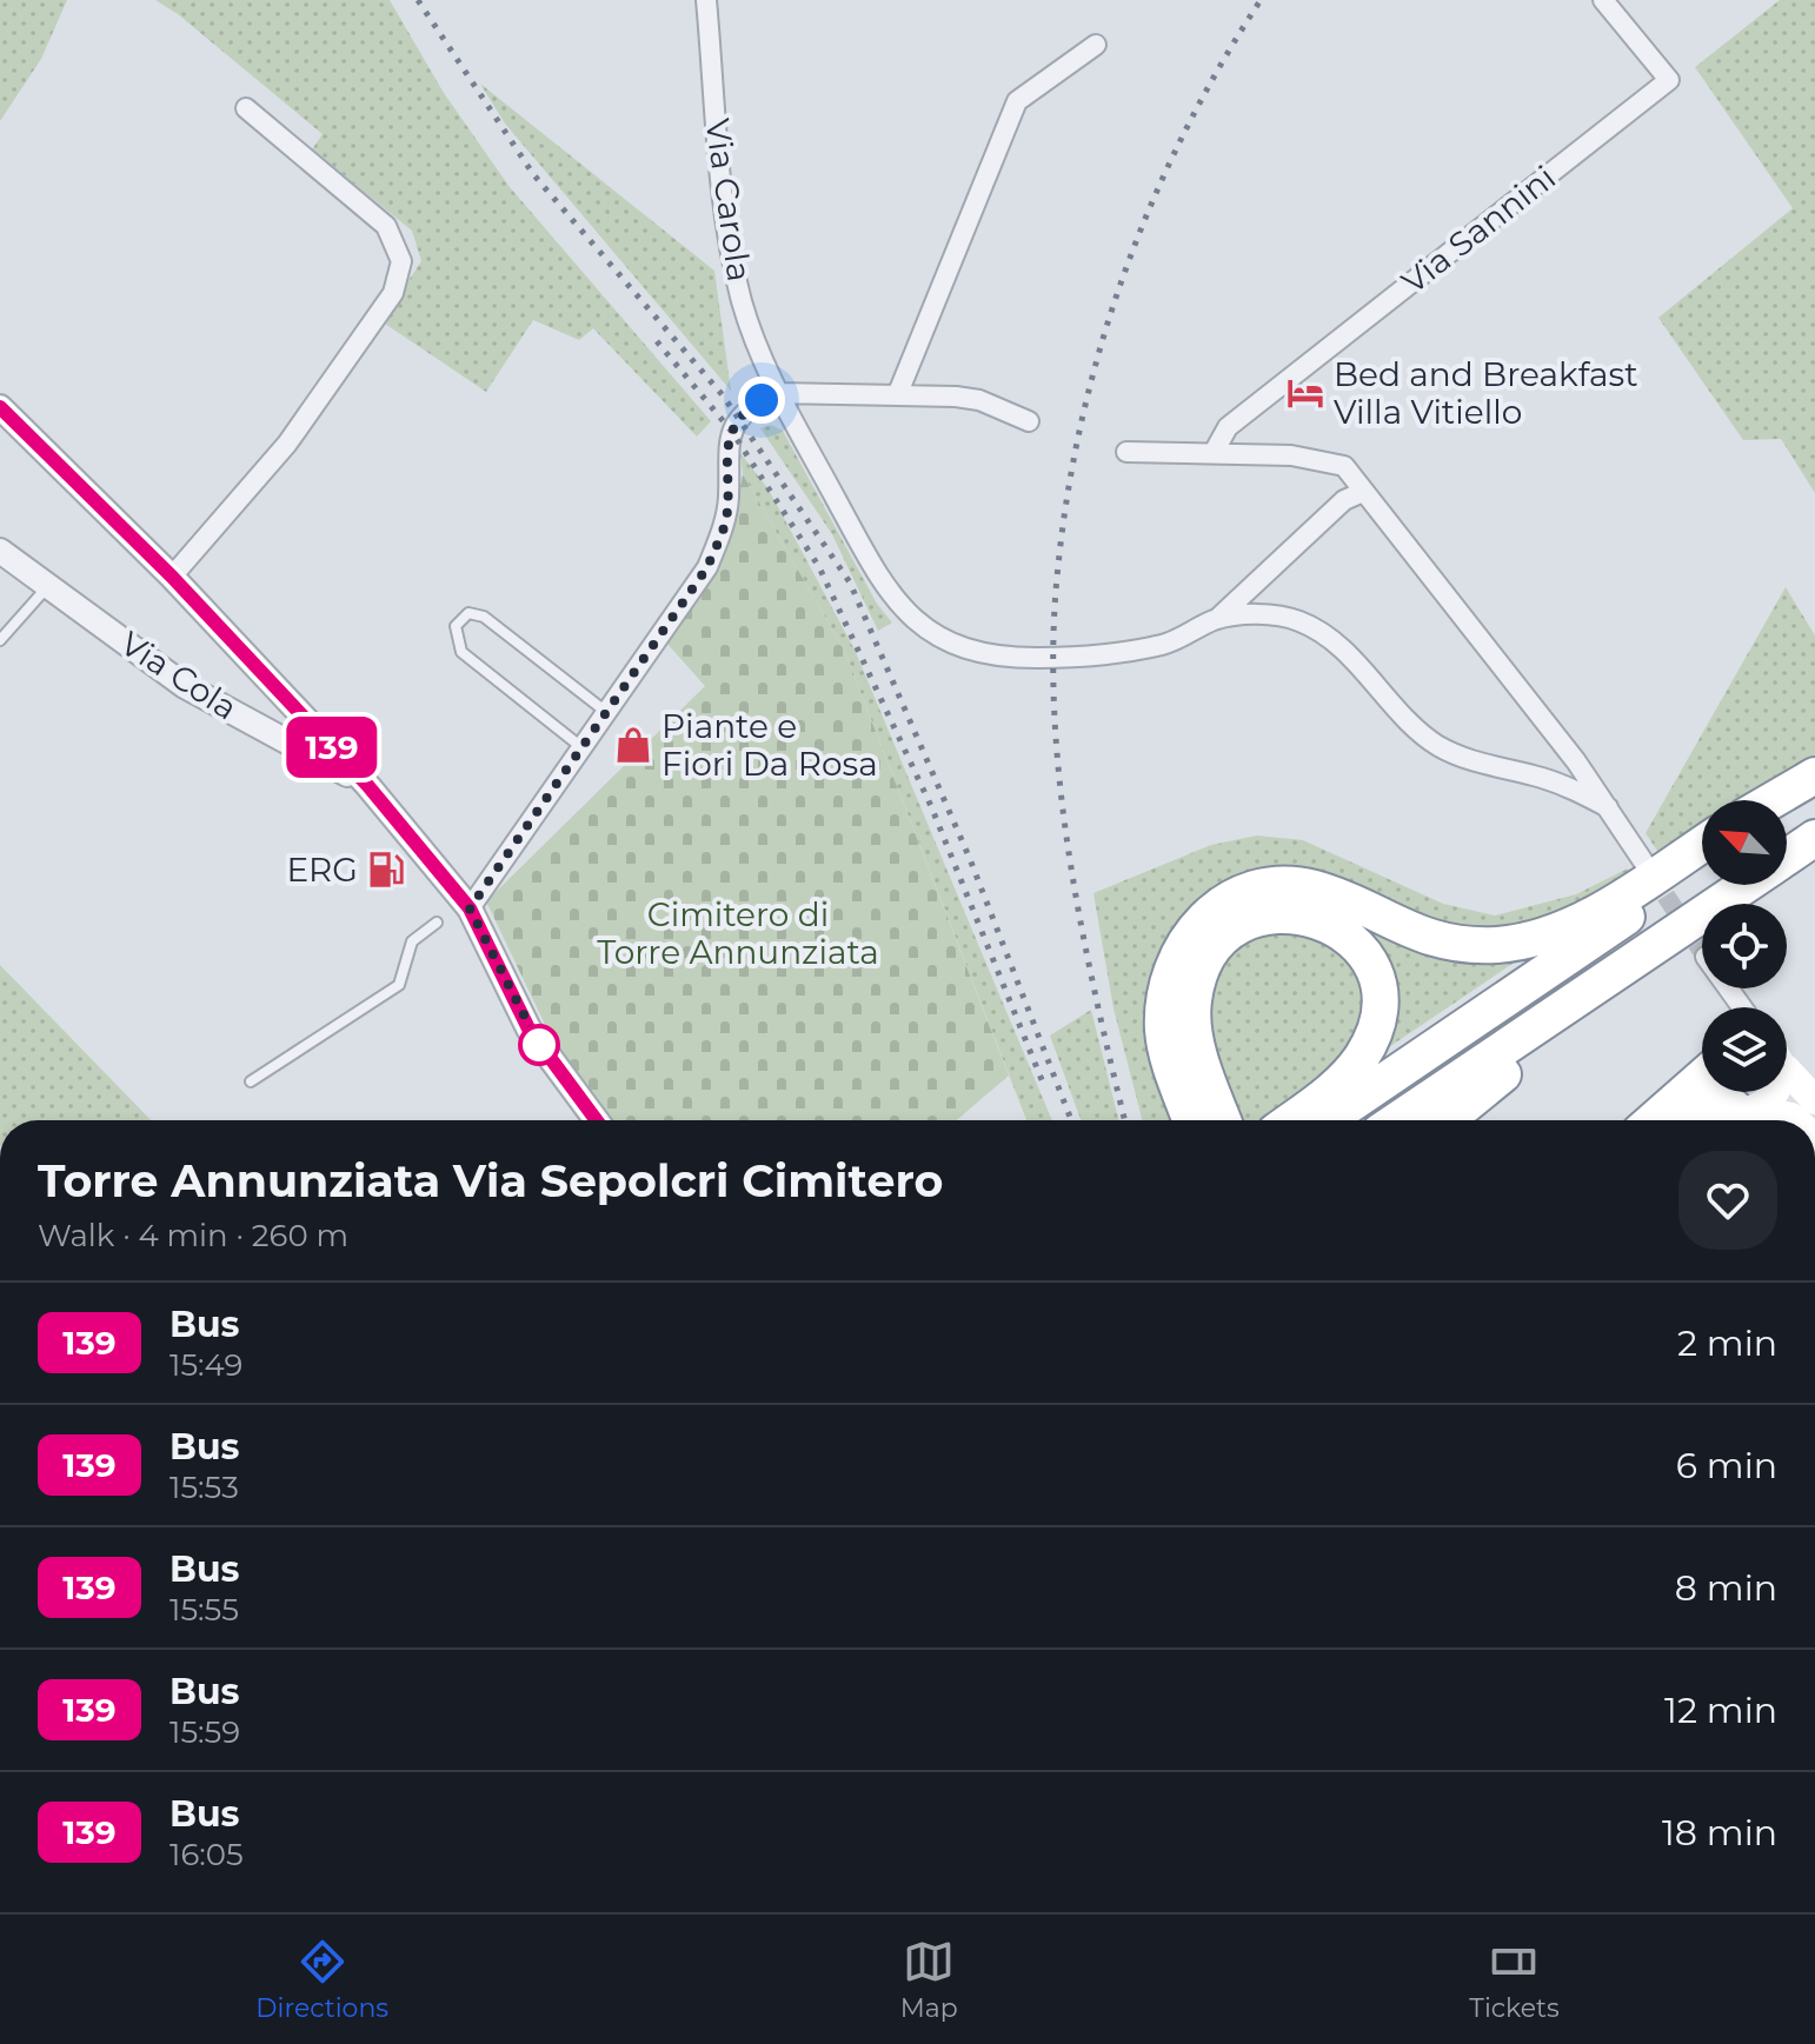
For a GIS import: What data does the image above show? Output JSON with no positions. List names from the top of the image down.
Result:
{
  "streets": {
    "street": ["Via Carola", "Via Sannini", "Via Cola"]
  },
  "parks": ["Cimitero di Torre Annunziata"],
  "places": {
    "hotel": ["Bed and Breakfast Villa Vitiello"],
    "shop": ["Piante e Fiori Da Rosa"],
    "fuel station": ["ERG"]
  },
  "lines": ["bus line 139"],
  "north": "top left",
  "page": {
    "on_map": "139",
    "heading": ["Torre Annunziata Via Sepolcri Cimitero", "Walk · 4 min · 260 m"],
    "list": [
      {
        "mark": "139",
        "name": "Bus",
        "note": "15:49",
        "value": "2 min"
      },
      {
        "mark": "139",
        "name": "Bus",
        "note": "15:53",
        "value": "6 min"
      },
      {
        "mark": "139",
        "name": "Bus",
        "note": "15:55",
        "value": "8 min"
      },
      {
        "mark": "139",
        "name": "Bus",
        "note": "15:59",
        "value": "12 min"
      },
      {
        "mark": "139",
        "name": "Bus",
        "note": "16:05",
        "value": "18 min"
      }
    ],
    "tabs": ["Directions", "Map", "Tickets"]
  }
}
